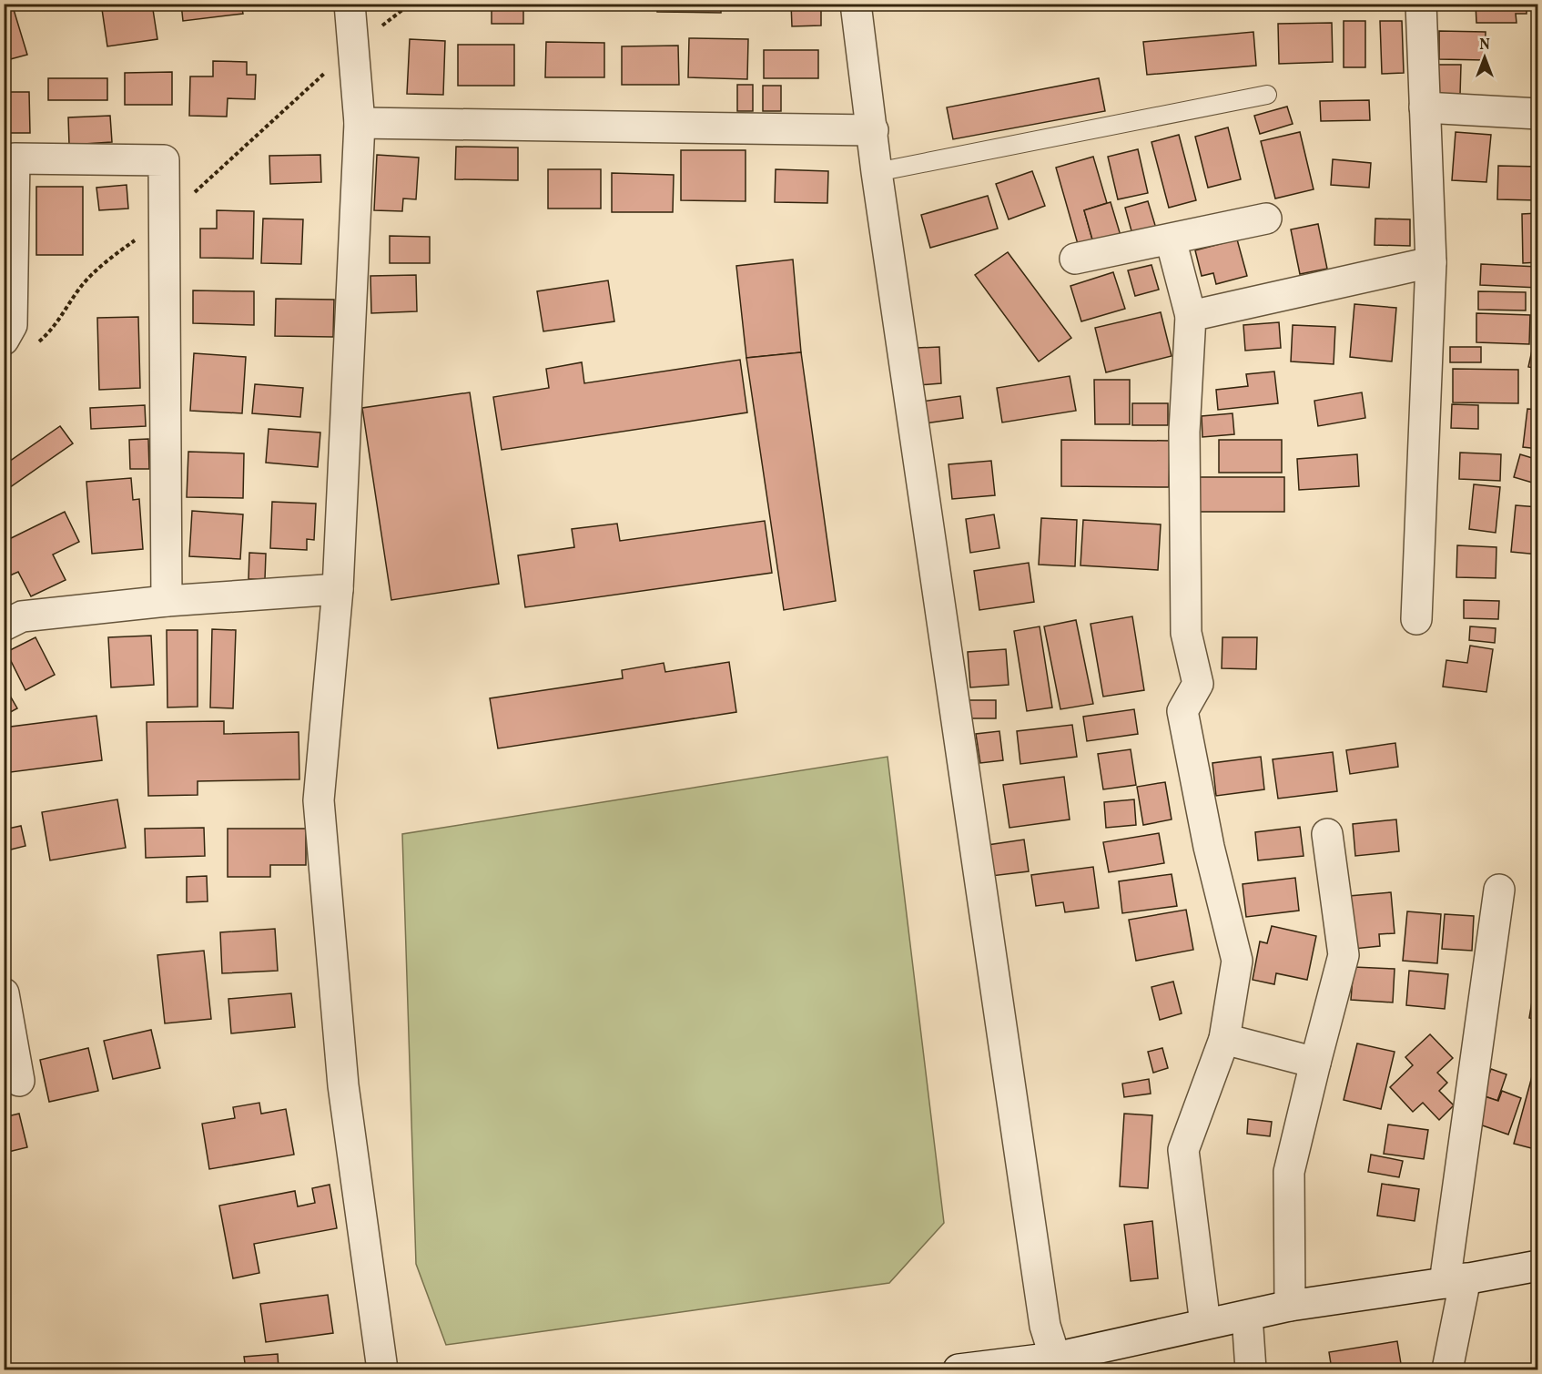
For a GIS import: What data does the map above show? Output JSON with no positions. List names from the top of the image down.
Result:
{
  "north": "top"
}
